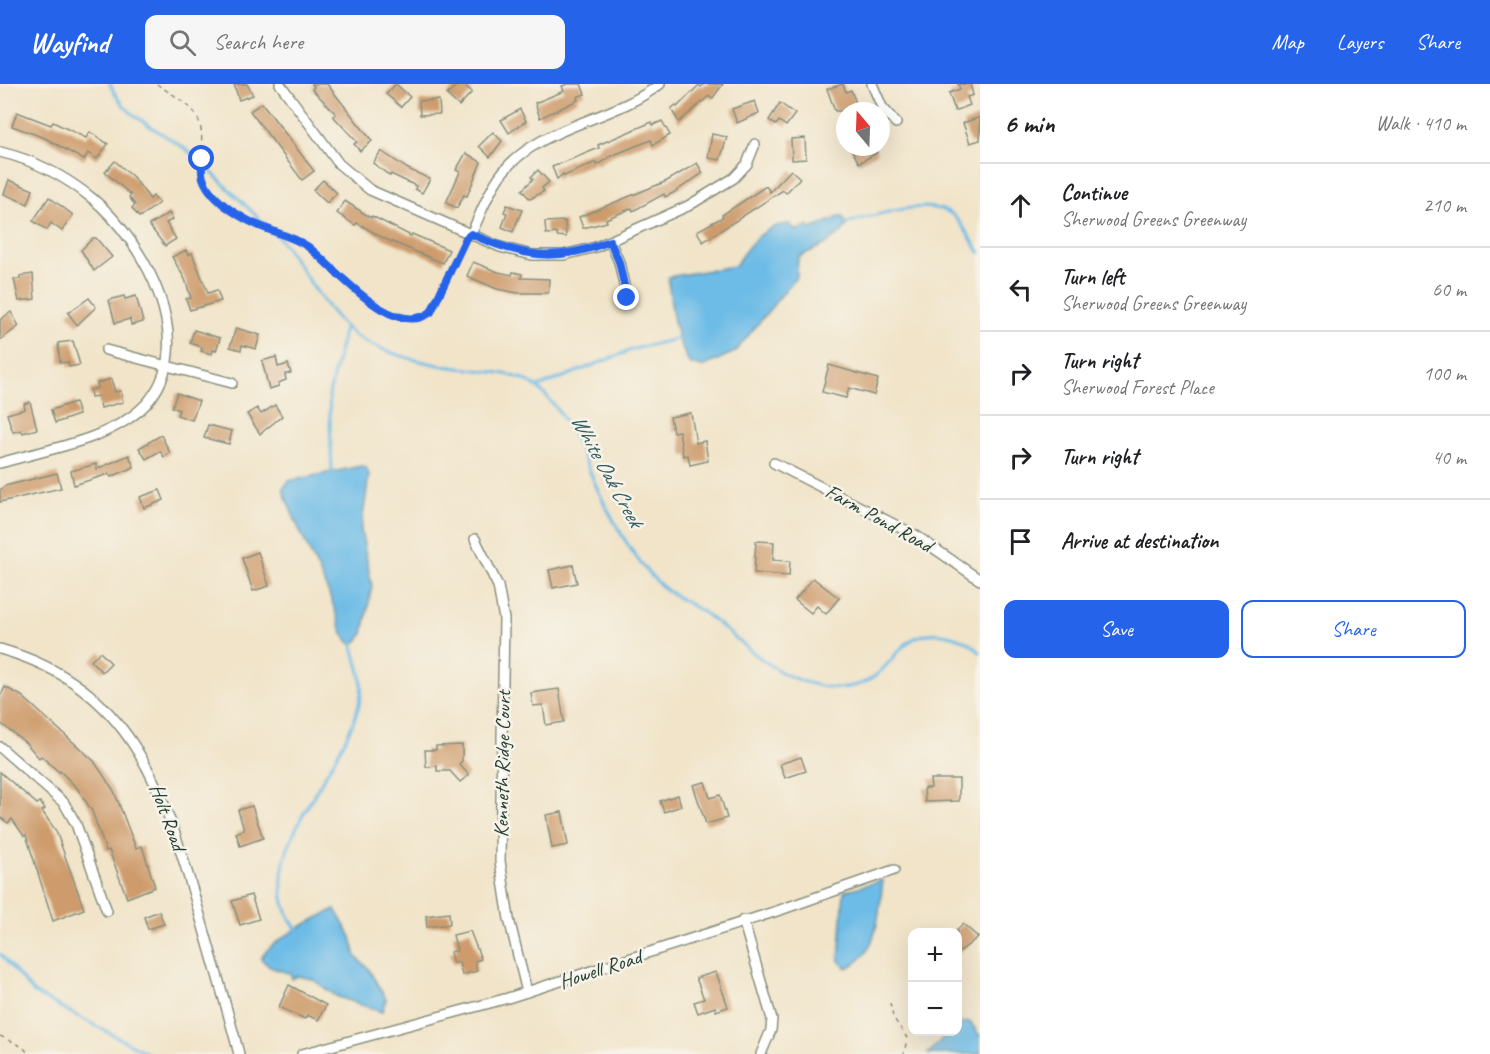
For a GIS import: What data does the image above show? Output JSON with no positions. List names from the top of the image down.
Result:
{
  "streets": {
    "street": [
      "Farm Pond Road",
      "Kenneth Ridge Court",
      "Holt Road",
      "Howell Road"
    ]
  },
  "crossings": [
    ["Kenneth Ridge Court", "Howell Road"]
  ],
  "water": ["White Oak Creek"],
  "north": "top",
  "page": {
    "header": "Wayfind",
    "search": "Search here",
    "nav": ["Map", "Layers", "Share"],
    "heading": ["6 min", "Walk · 410 m"],
    "list": [
      ["Continue", "Sherwood Greens Greenway", "210 m"],
      ["Turn left", "Sherwood Greens Greenway", "60 m"],
      ["Turn right", "Sherwood Forest Place", "100 m"],
      ["Turn right", "40 m"],
      "Arrive at destination"
    ],
    "buttons": ["Save", "Share"],
    "map_buttons": ["+", "−"]
  }
}
